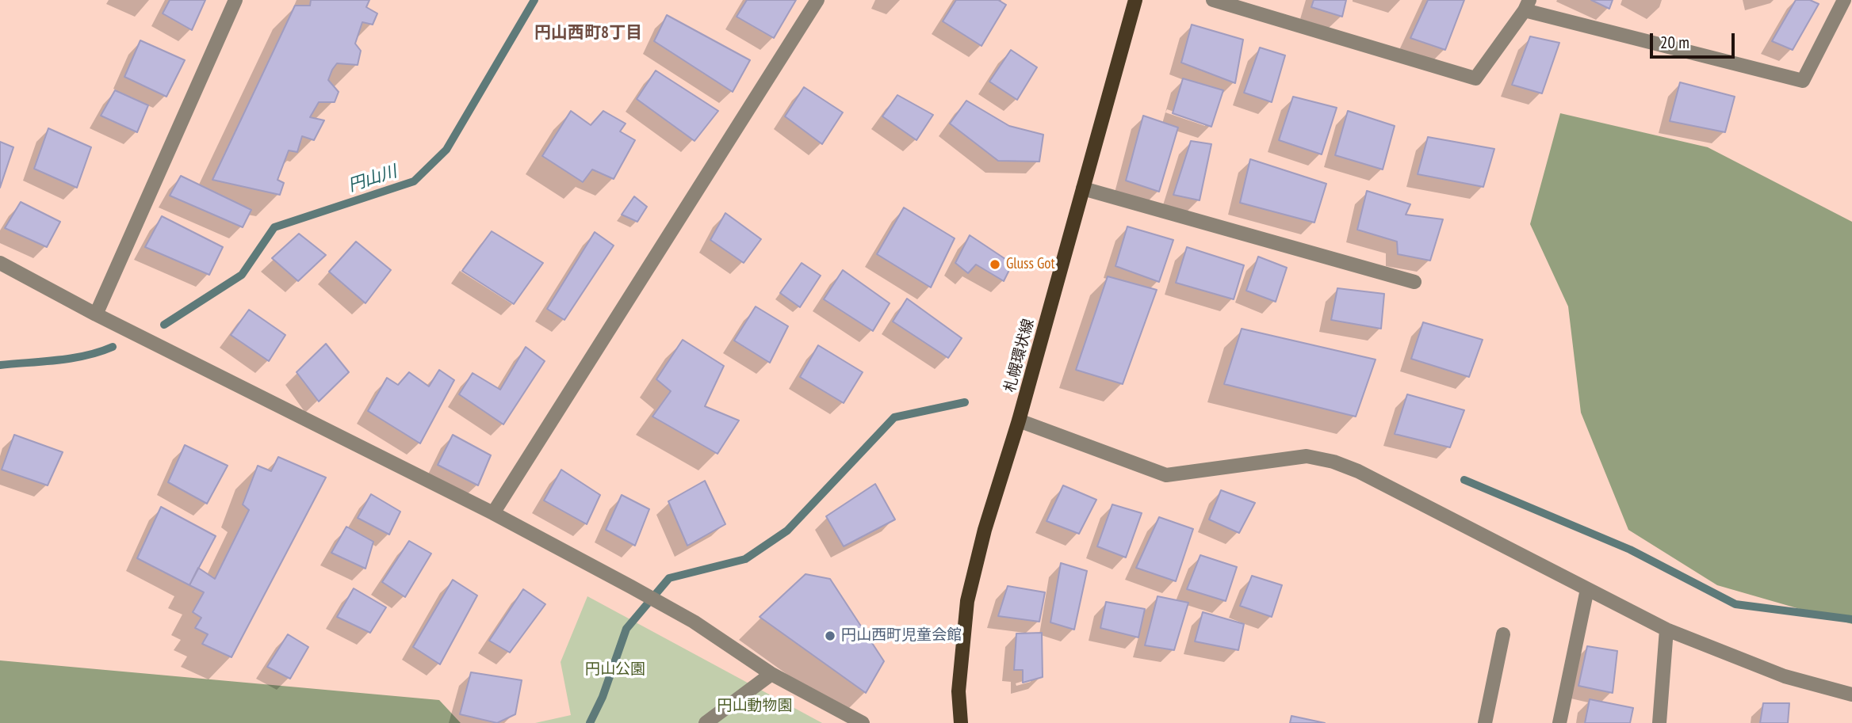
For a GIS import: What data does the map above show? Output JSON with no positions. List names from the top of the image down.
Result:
{
  "streets": {
    "main road": ["札幌環状線"]
  },
  "districts": ["円山西町8丁目"],
  "water": ["円山川"],
  "parks": ["円山公園", "円山動物園"],
  "places": ["Gluss Got", "円山西町児童会館"],
  "scale_bar": "20 m"
}
